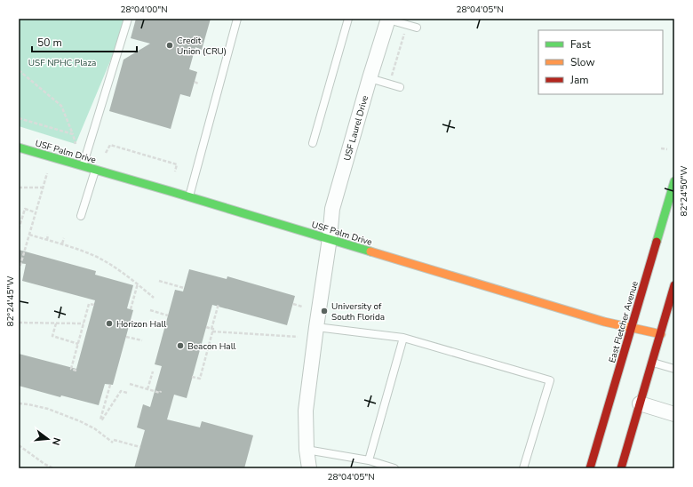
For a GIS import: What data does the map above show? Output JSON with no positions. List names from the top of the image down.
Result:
{
  "streets": {
    "street": ["USF Laurel Drive", "USF Palm Drive", "East Fletcher Avenue"]
  },
  "crossings": [
    ["USF Laurel Drive", "USF Palm Drive"],
    ["USF Palm Drive", "East Fletcher Avenue"]
  ],
  "parks": ["USF NPHC Plaza"],
  "places": [
    "Credit Union (CRU)",
    "University of South Florida",
    "Horizon Hall",
    "Beacon Hall"
  ],
  "legend": ["Fast", "Slow", "Jam"],
  "scale_bar": "50 m",
  "north": "right",
  "coordinates": [
    "28°04'00\"N",
    "28°04'05\"N",
    "82°24'50\"W",
    "82°24'45\"W"
  ]
}
